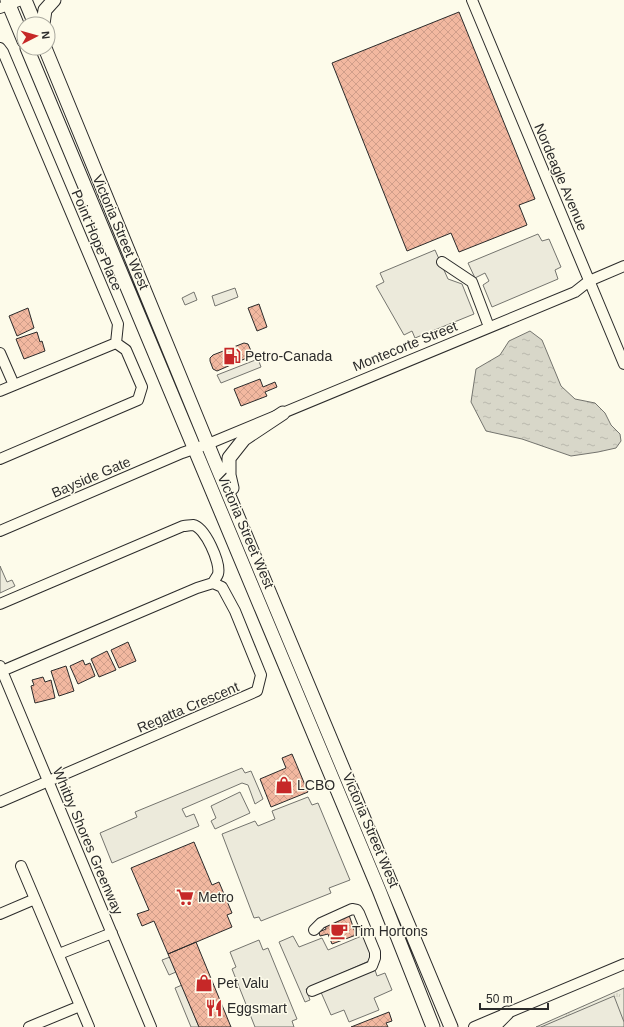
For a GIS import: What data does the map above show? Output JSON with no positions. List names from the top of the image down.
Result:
{
  "streets": {
    "main road": ["Victoria Street West"],
    "street": [
      "Nordeagle Avenue",
      "Point Hope Place",
      "Montecorte Street",
      "Bayside Gate",
      "Regatta Crescent",
      "Whitby Shores Greenway"
    ]
  },
  "crossings": [
    ["Nordeagle Avenue", "Montecorte Street"],
    ["Victoria Street West", "Montecorte Street"],
    ["Victoria Street West", "Bayside Gate"],
    ["Montecorte Street", "Bayside Gate"],
    ["Regatta Crescent", "Whitby Shores Greenway"]
  ],
  "places": {
    "fuel station": ["Petro-Canada"],
    "shop": ["LCBO", "Pet Valu"],
    "supermarket": ["Metro"],
    "cafe": ["Tim Hortons"],
    "restaurant": ["Eggsmart"]
  },
  "scale_bar": "50 m",
  "north": "right"
}
